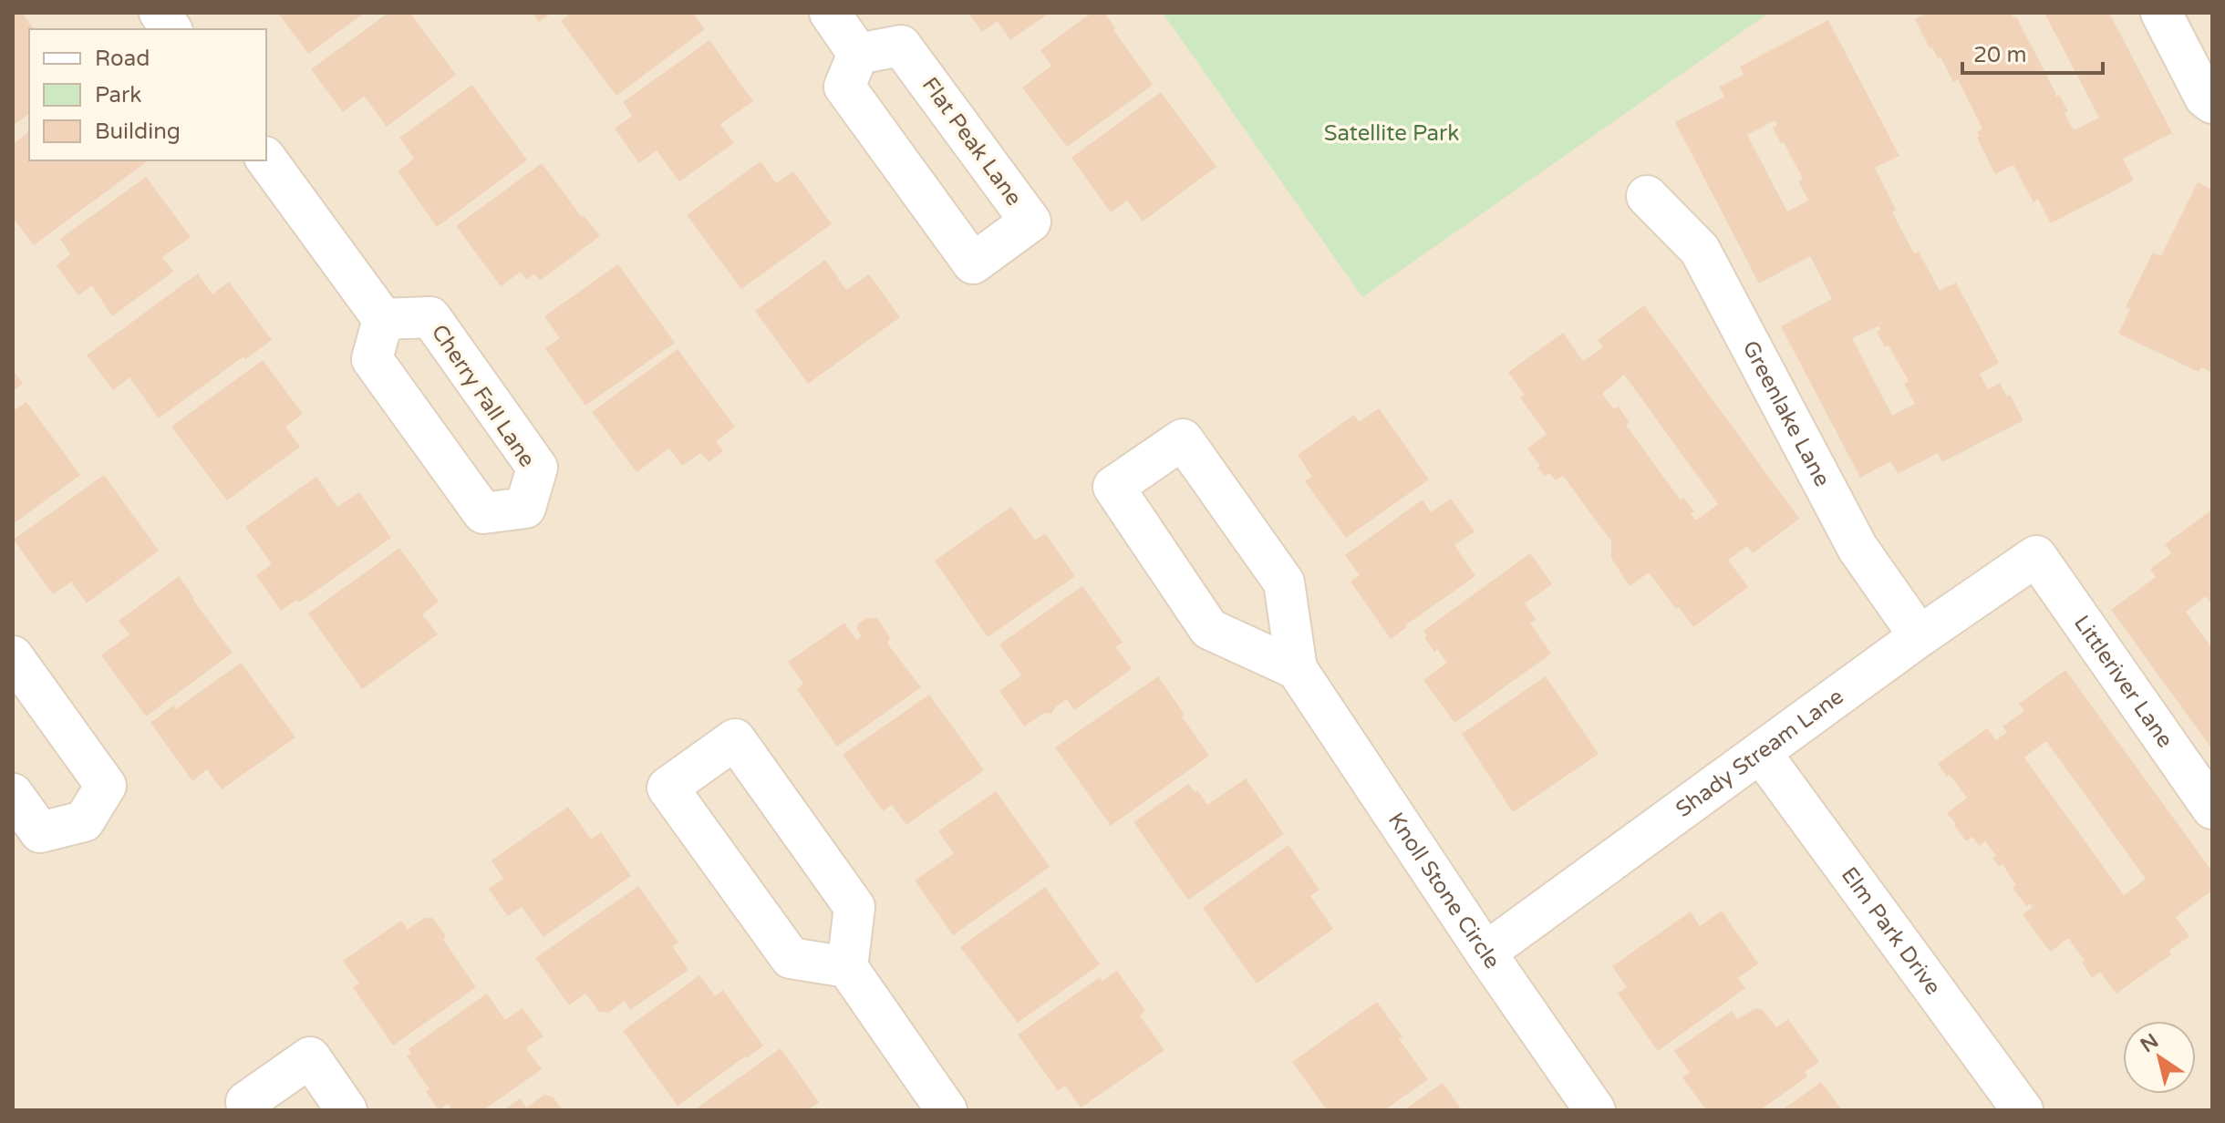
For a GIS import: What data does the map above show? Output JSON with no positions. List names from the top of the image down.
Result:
{
  "streets": {
    "street": [
      "Flat Peak Lane",
      "Cherry Fall Lane",
      "Greenlake Lane",
      "Littleriver Lane",
      "Shady Stream Lane",
      "Knoll Stone Circle",
      "Elm Park Drive"
    ]
  },
  "crossings": [
    ["Greenlake Lane", "Shady Stream Lane"],
    ["Littleriver Lane", "Shady Stream Lane"],
    ["Shady Stream Lane", "Knoll Stone Circle"],
    ["Shady Stream Lane", "Elm Park Drive"]
  ],
  "parks": ["Satellite Park"],
  "legend": ["Road", "Park", "Building"],
  "scale_bar": "20 m",
  "north": "top left"
}
